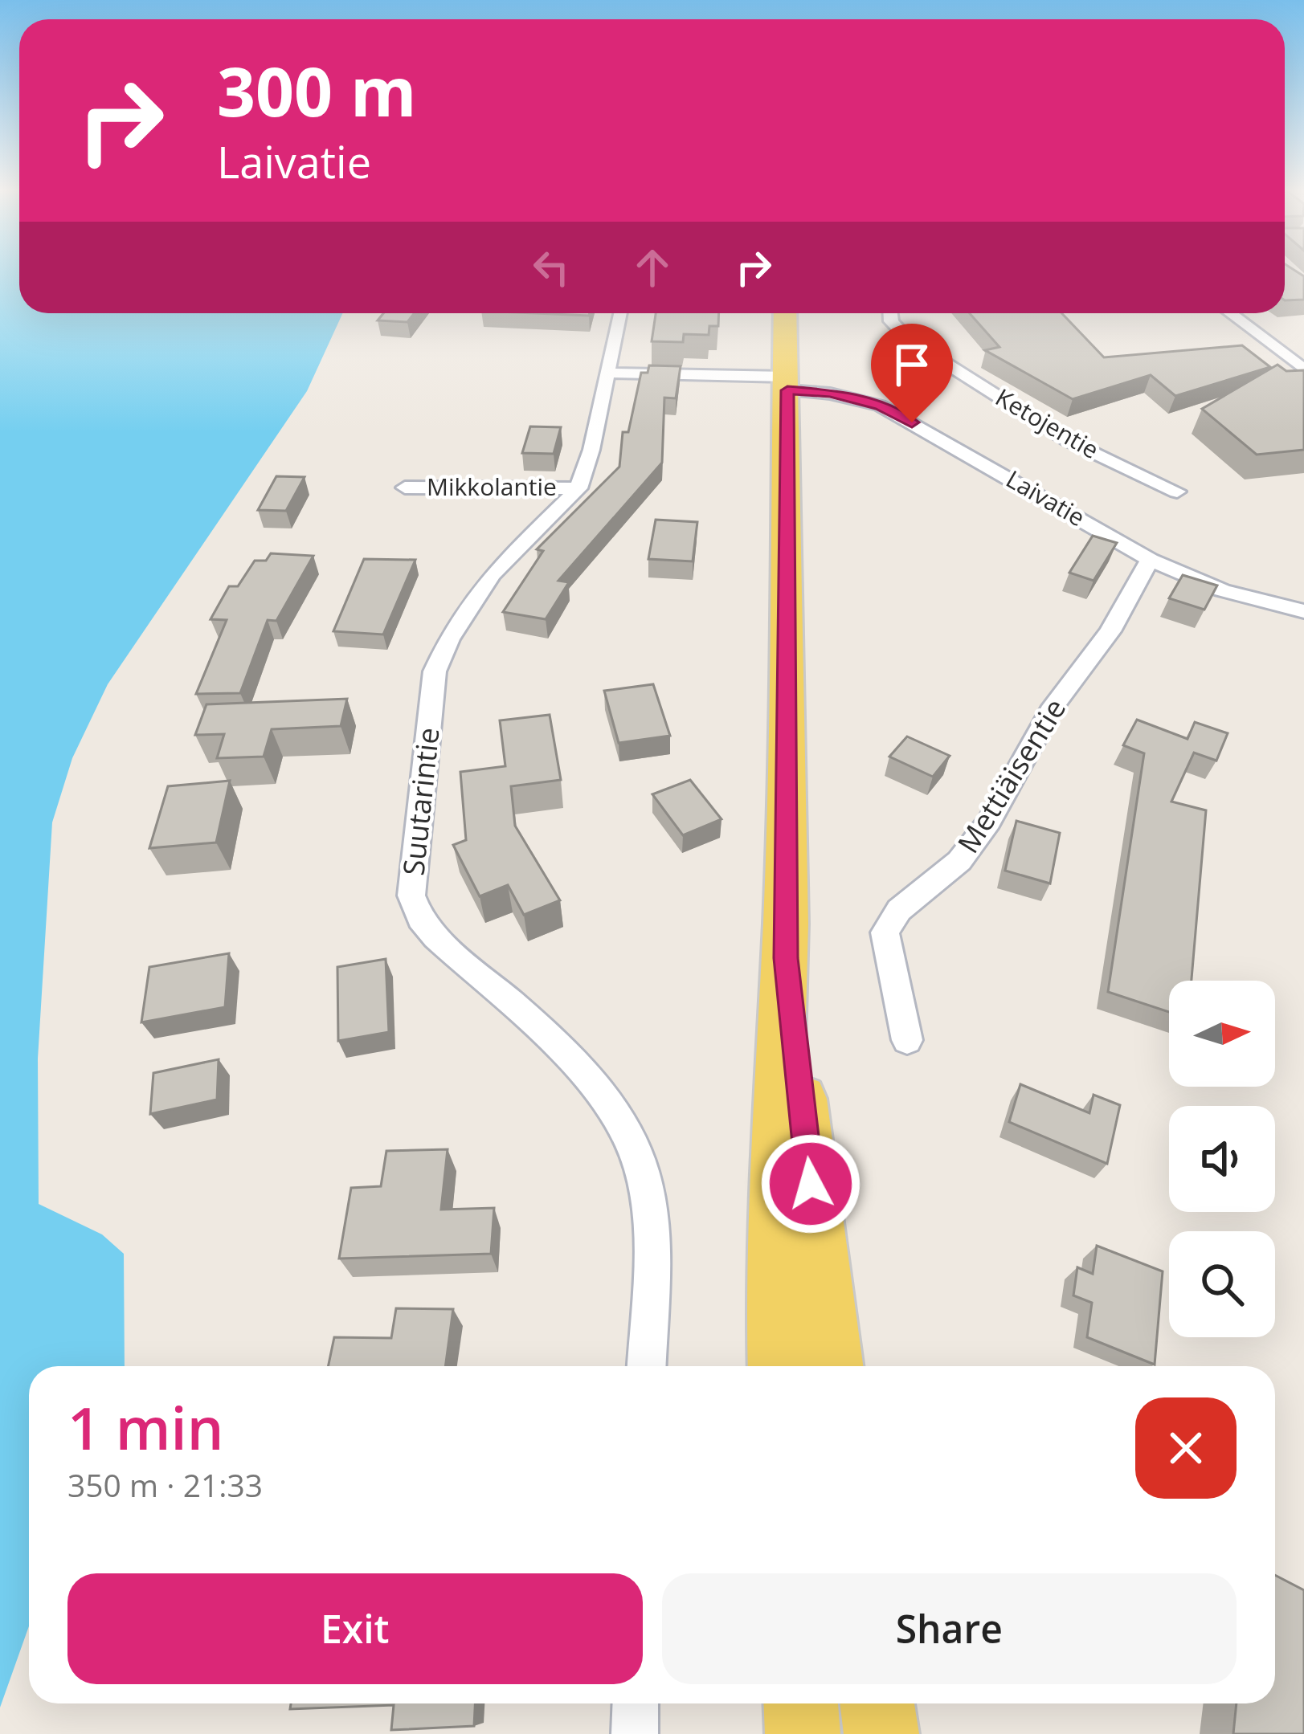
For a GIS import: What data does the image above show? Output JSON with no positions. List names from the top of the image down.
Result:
{
  "streets": {
    "street": [
      "Ketojentie",
      "Mikkolantie",
      "Laivatie",
      "Mettiäisentie",
      "Suutarintie"
    ]
  },
  "crossings": [
    ["Mikkolantie", "Suutarintie"],
    ["Laivatie", "Mettiäisentie"]
  ],
  "north": "right",
  "page": {
    "turn": ["300 m", "Laivatie"],
    "heading": ["1 min", "350 m · 21:33"],
    "buttons": ["Exit", "Share"]
  }
}
